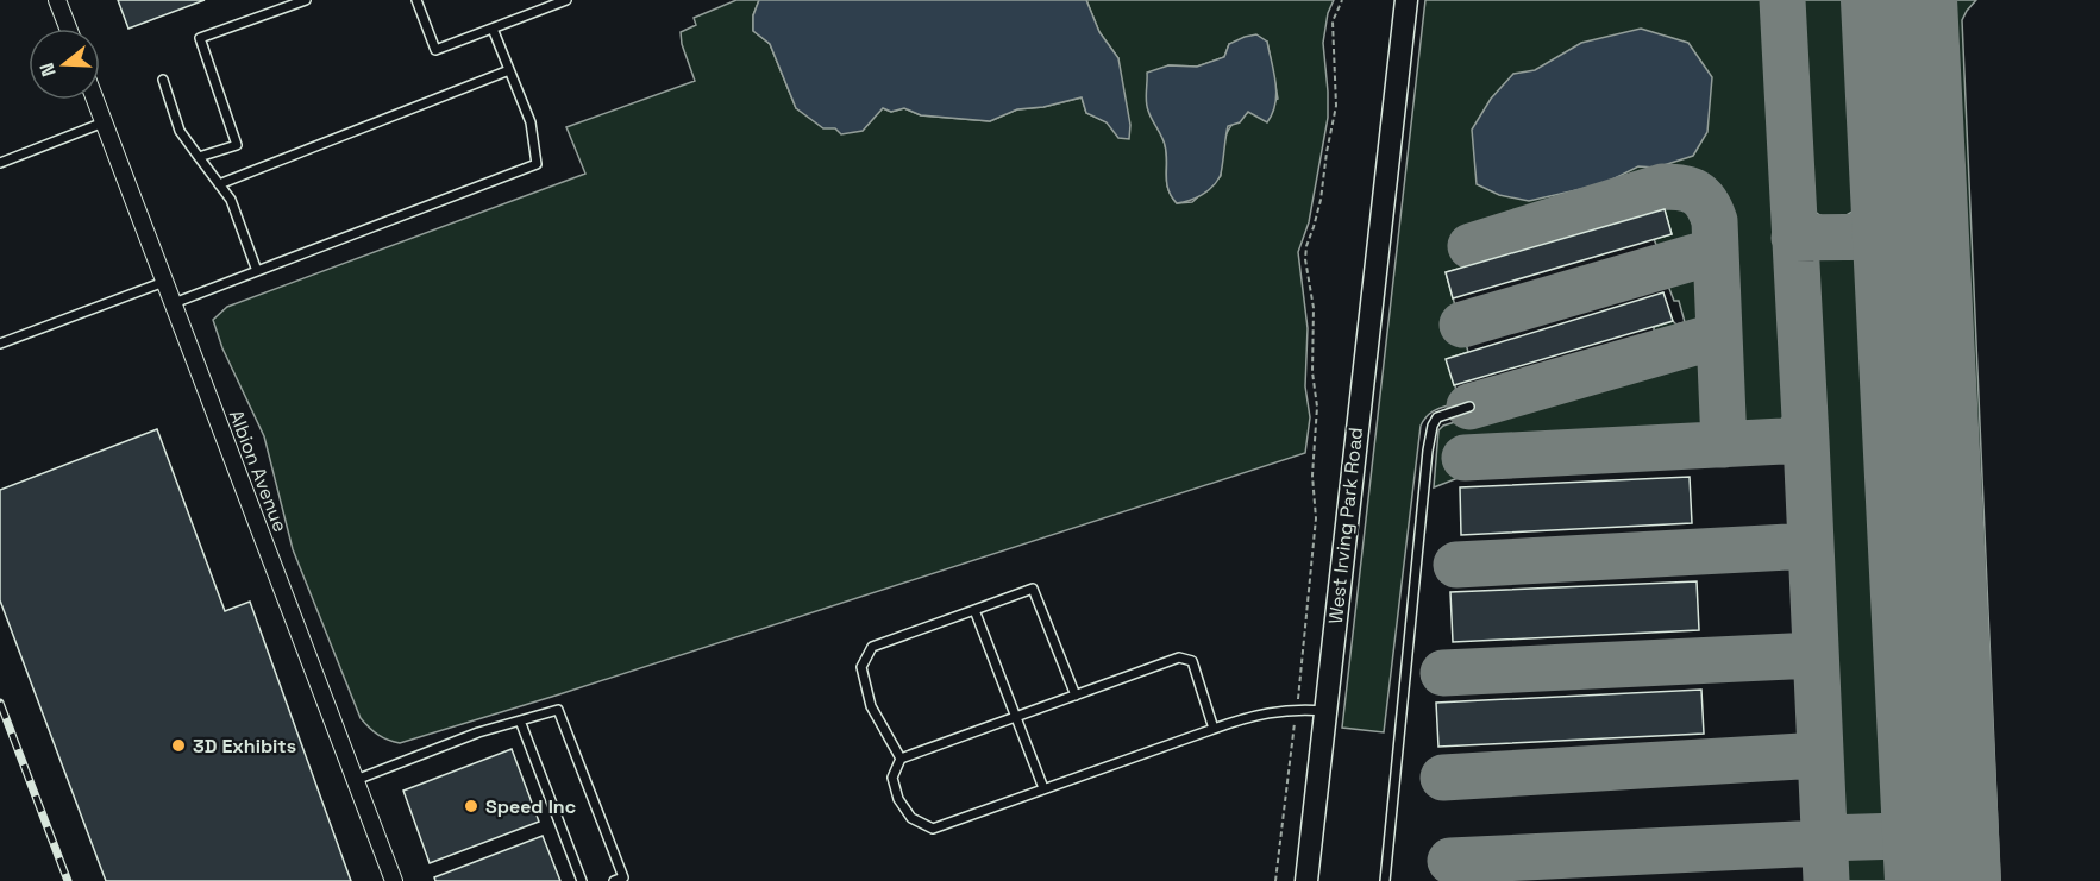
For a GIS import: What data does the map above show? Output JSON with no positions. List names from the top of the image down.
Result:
{
  "streets": {
    "main road": ["West Irving Park Road"],
    "street": ["Albion Avenue"]
  },
  "places": ["3D Exhibits", "Speed Inc"],
  "north": "left"
}
